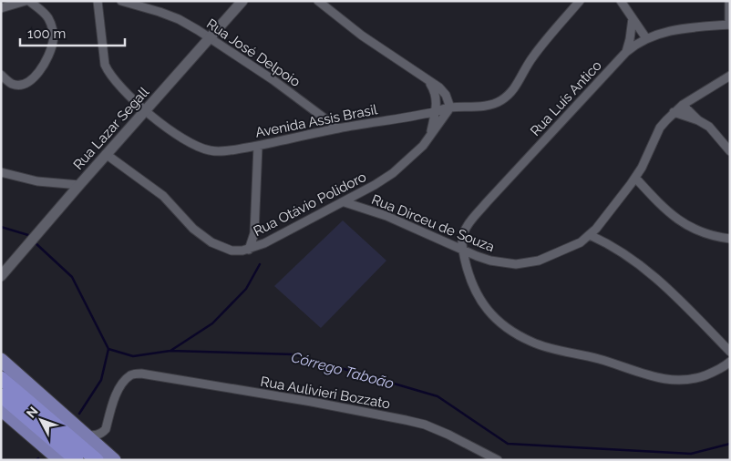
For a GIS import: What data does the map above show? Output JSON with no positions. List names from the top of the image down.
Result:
{
  "streets": {
    "street": [
      "Rua José Delpoio",
      "Rua Luís Antico",
      "Avenida Assis Brasil",
      "Rua Lazar Segall",
      "Rua Otávio Polidoro",
      "Rua Dirceu de Souza",
      "Rua Aulivieri Bozzato"
    ]
  },
  "crossings": [
    ["Rua José Delpoio", "Avenida Assis Brasil"],
    ["Rua José Delpoio", "Rua Lazar Segall"],
    ["Rua Luís Antico", "Rua Dirceu de Souza"],
    ["Avenida Assis Brasil", "Rua Lazar Segall"],
    ["Avenida Assis Brasil", "Rua Otávio Polidoro"],
    ["Rua Lazar Segall", "Rua Otávio Polidoro"],
    ["Rua Otávio Polidoro", "Rua Dirceu de Souza"]
  ],
  "water": ["Córrego Taboão"],
  "scale_bar": "100 m",
  "north": "top left"
}
